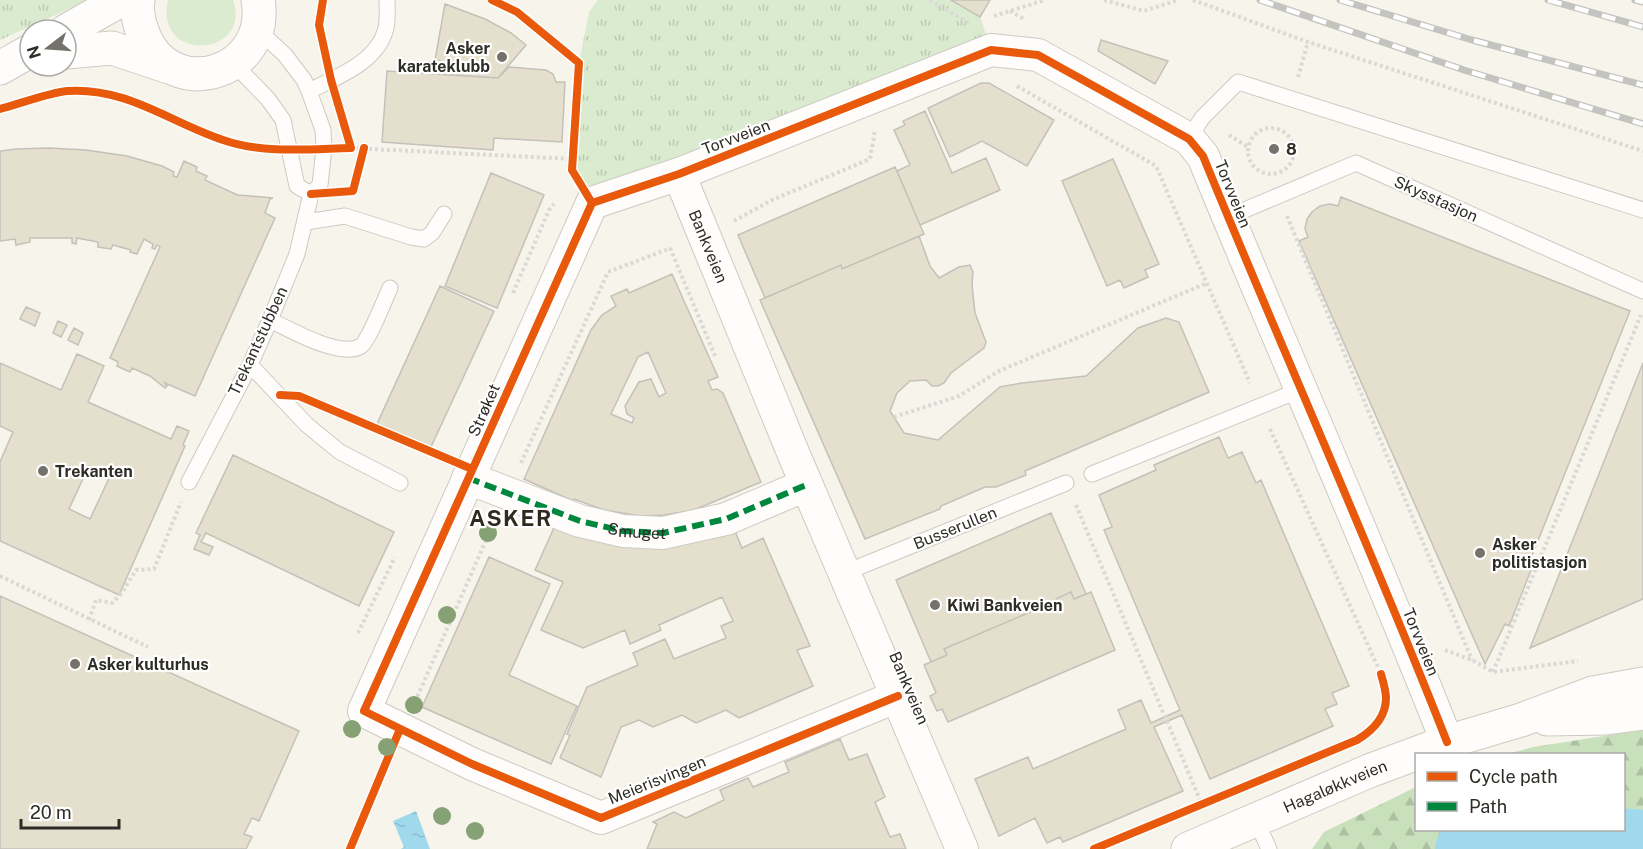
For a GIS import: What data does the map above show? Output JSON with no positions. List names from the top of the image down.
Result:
{
  "streets": {
    "street": [
      "Torvveien",
      "Bankveien",
      "Strøket",
      "Smuget",
      "Meierisvingen",
      "Hagaløkkveien"
    ],
    "lane": ["Skysstasjon", "Trekantstubben", "Busserullen"]
  },
  "crossings": [
    ["Torvveien", "Skysstasjon"],
    ["Torvveien", "Bankveien"],
    ["Torvveien", "Hagaløkkveien"],
    ["Bankveien", "Smuget"],
    ["Bankveien", "Busserullen"],
    ["Bankveien", "Meierisvingen"],
    ["Strøket", "Smuget"],
    ["Strøket", "Meierisvingen"]
  ],
  "districts": ["ASKER"],
  "places": [
    "Asker karateklubb",
    "8",
    "Trekanten",
    "Asker politistasjon",
    "Kiwi Bankveien",
    "Asker kulturhus"
  ],
  "legend": ["Cycle path", "Path"],
  "scale_bar": "20 m",
  "north": "left"
}
